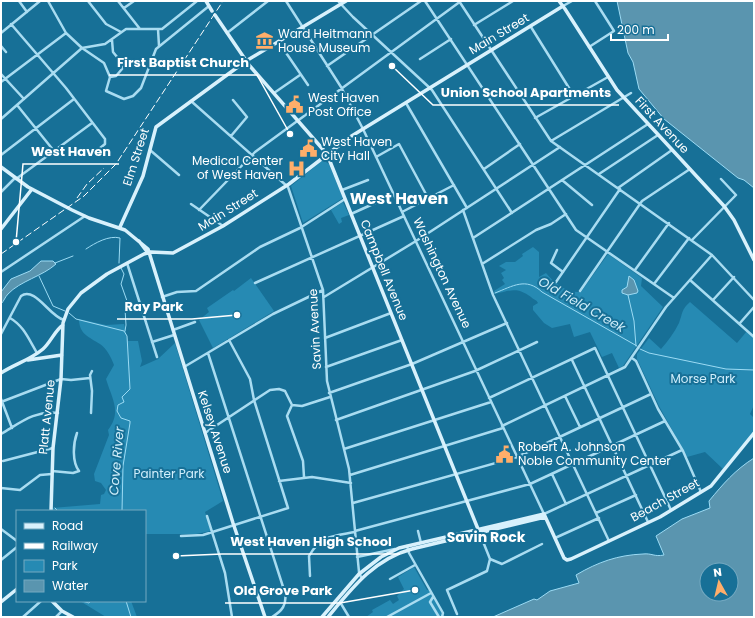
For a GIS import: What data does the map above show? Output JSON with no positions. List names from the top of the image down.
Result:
{
  "streets": {
    "main road": [
      "Main Street",
      "First Avenue",
      "Elm Street",
      "Campbell Avenue",
      "Washington Avenue",
      "Platt Avenue",
      "Kelsey Avenue",
      "Beach Street"
    ],
    "street": ["Savin Avenue"]
  },
  "crossings": [
    ["Main Street", "First Avenue"],
    ["Main Street", "Campbell Avenue"],
    ["Main Street", "Washington Avenue"],
    ["Main Street", "Savin Avenue"],
    ["Main Street", "Platt Avenue"],
    ["Main Street", "Kelsey Avenue"],
    ["Elm Street", "Campbell Avenue"],
    ["Elm Street", "Washington Avenue"],
    ["Elm Street", "Savin Avenue"],
    ["Elm Street", "Kelsey Avenue"],
    ["Washington Avenue", "Beach Street"]
  ],
  "districts": ["West Haven", "Savin Rock"],
  "water": ["Old Field Creek", "Cove River"],
  "parks": ["Morse Park", "Painter Park"],
  "places": {
    "museum": ["Ward Heitmann House Museum"],
    "other": [
      "Union School Apartments",
      "First Baptist Church",
      "West Haven",
      "Ray Park",
      "West Haven High School",
      "Old Grove Park"
    ],
    "public building": ["West Haven Post Office", "West Haven City Hall", "Robert A. Johnson Noble Community Center"],
    "hospital": ["Medical Center of West Haven"]
  },
  "legend": [
    "Road",
    "Railway",
    "Park",
    "Water"
  ],
  "scale_bar": "200 m",
  "north": "top"
}
